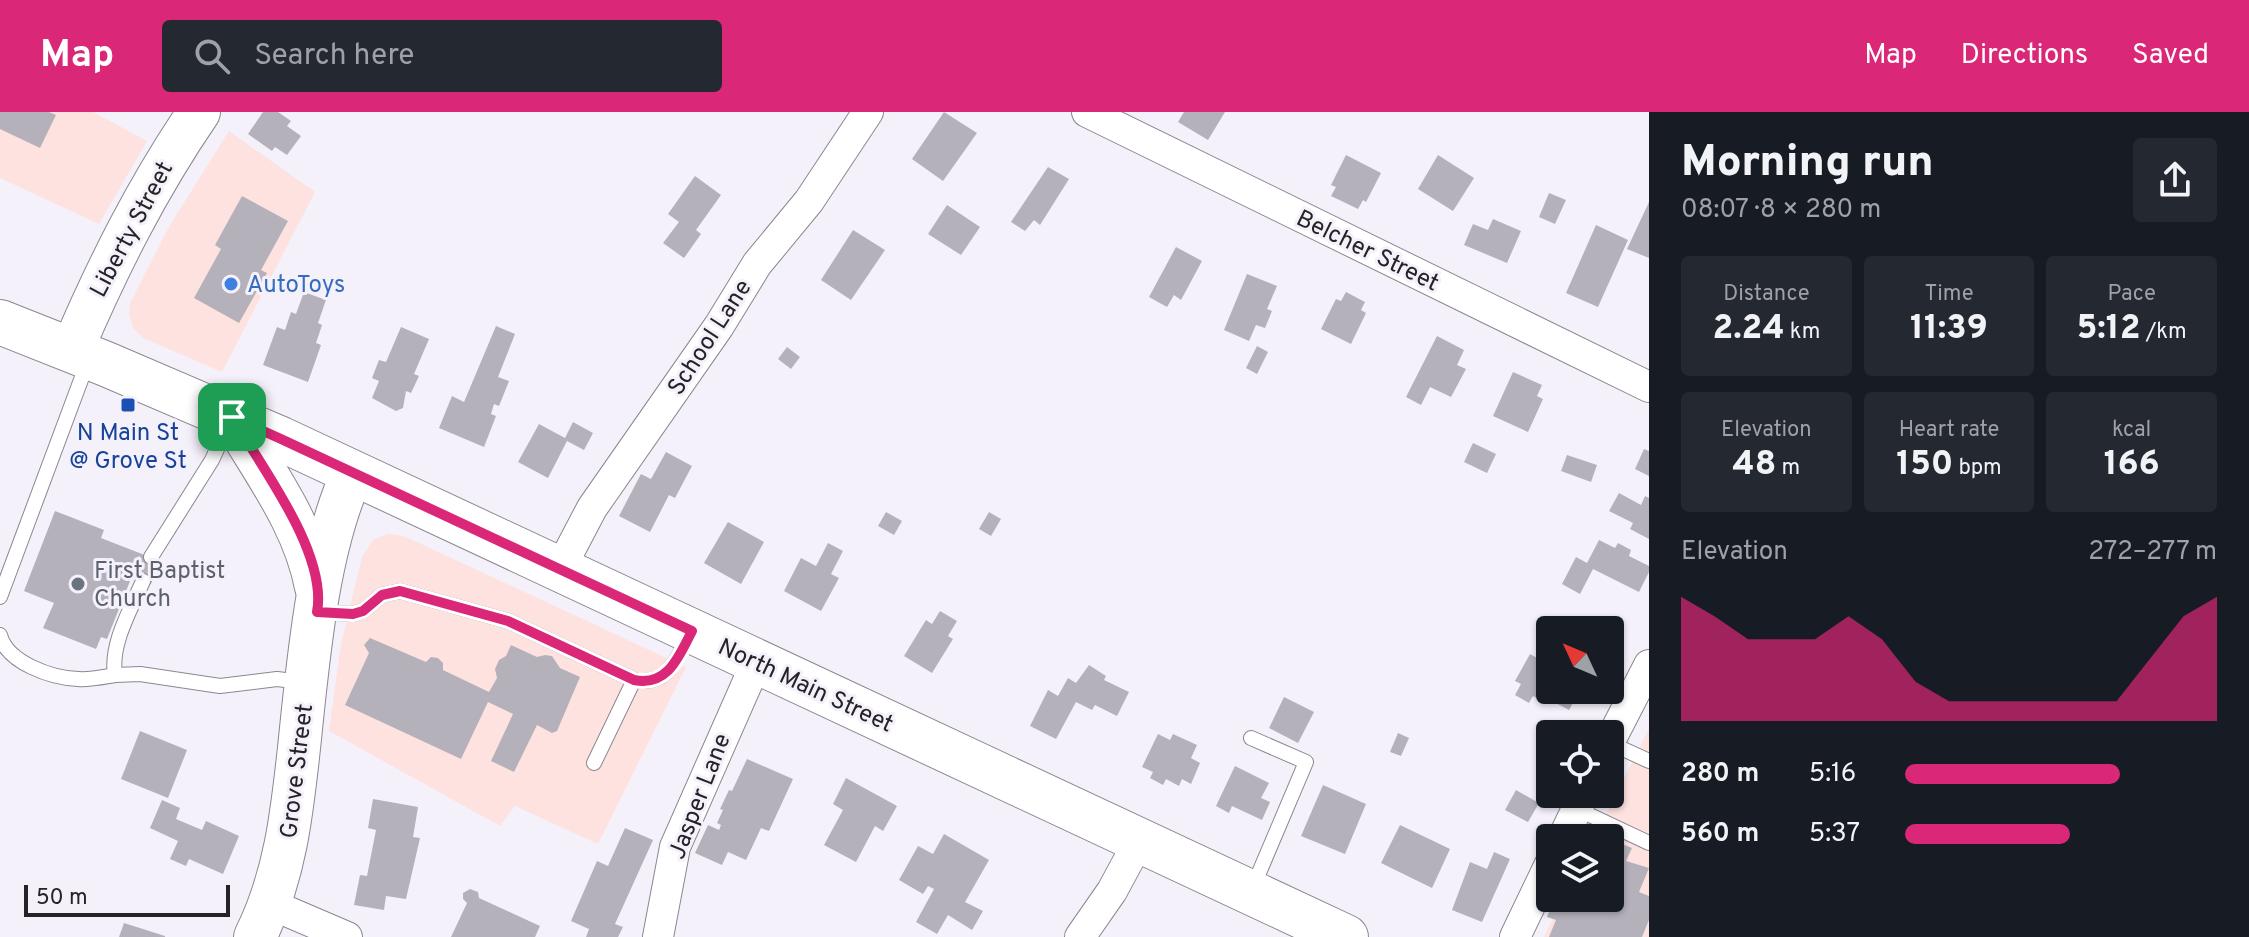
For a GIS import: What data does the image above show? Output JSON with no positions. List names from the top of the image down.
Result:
{
  "streets": {
    "main road": ["North Main Street"],
    "street": [
      "Liberty Street",
      "Belcher Street",
      "School Lane",
      "Grove Street",
      "Jasper Lane"
    ]
  },
  "crossings": [
    ["Liberty Street", "North Main Street"],
    ["School Lane", "North Main Street"],
    ["North Main Street", "Grove Street"],
    ["North Main Street", "Jasper Lane"]
  ],
  "places": {
    "other": ["AutoToys", "First Baptist Church"],
    "transit": ["N Main St @ Grove St"]
  },
  "scale_bar": "50 m",
  "north": "top left",
  "page": {
    "header": "Map",
    "search": "Search here",
    "nav": ["Map", "Directions", "Saved"],
    "heading": ["Morning run", "08:07 · 8 × 280 m"],
    "stats": [
      ["Distance", "2.24 km"],
      ["Time", "11:39"],
      ["Pace", "5:12 /km"],
      ["Elevation", "48 m"],
      ["Heart rate", "150 bpm"],
      ["kcal", "166"]
    ],
    "chart": ["Elevation", "272–277 m"],
    "list": [
      {
        "name": "280 m",
        "note": "5:16"
      },
      {
        "name": "560 m",
        "note": "5:37"
      }
    ],
    "scale": "50 m"
  }
}
